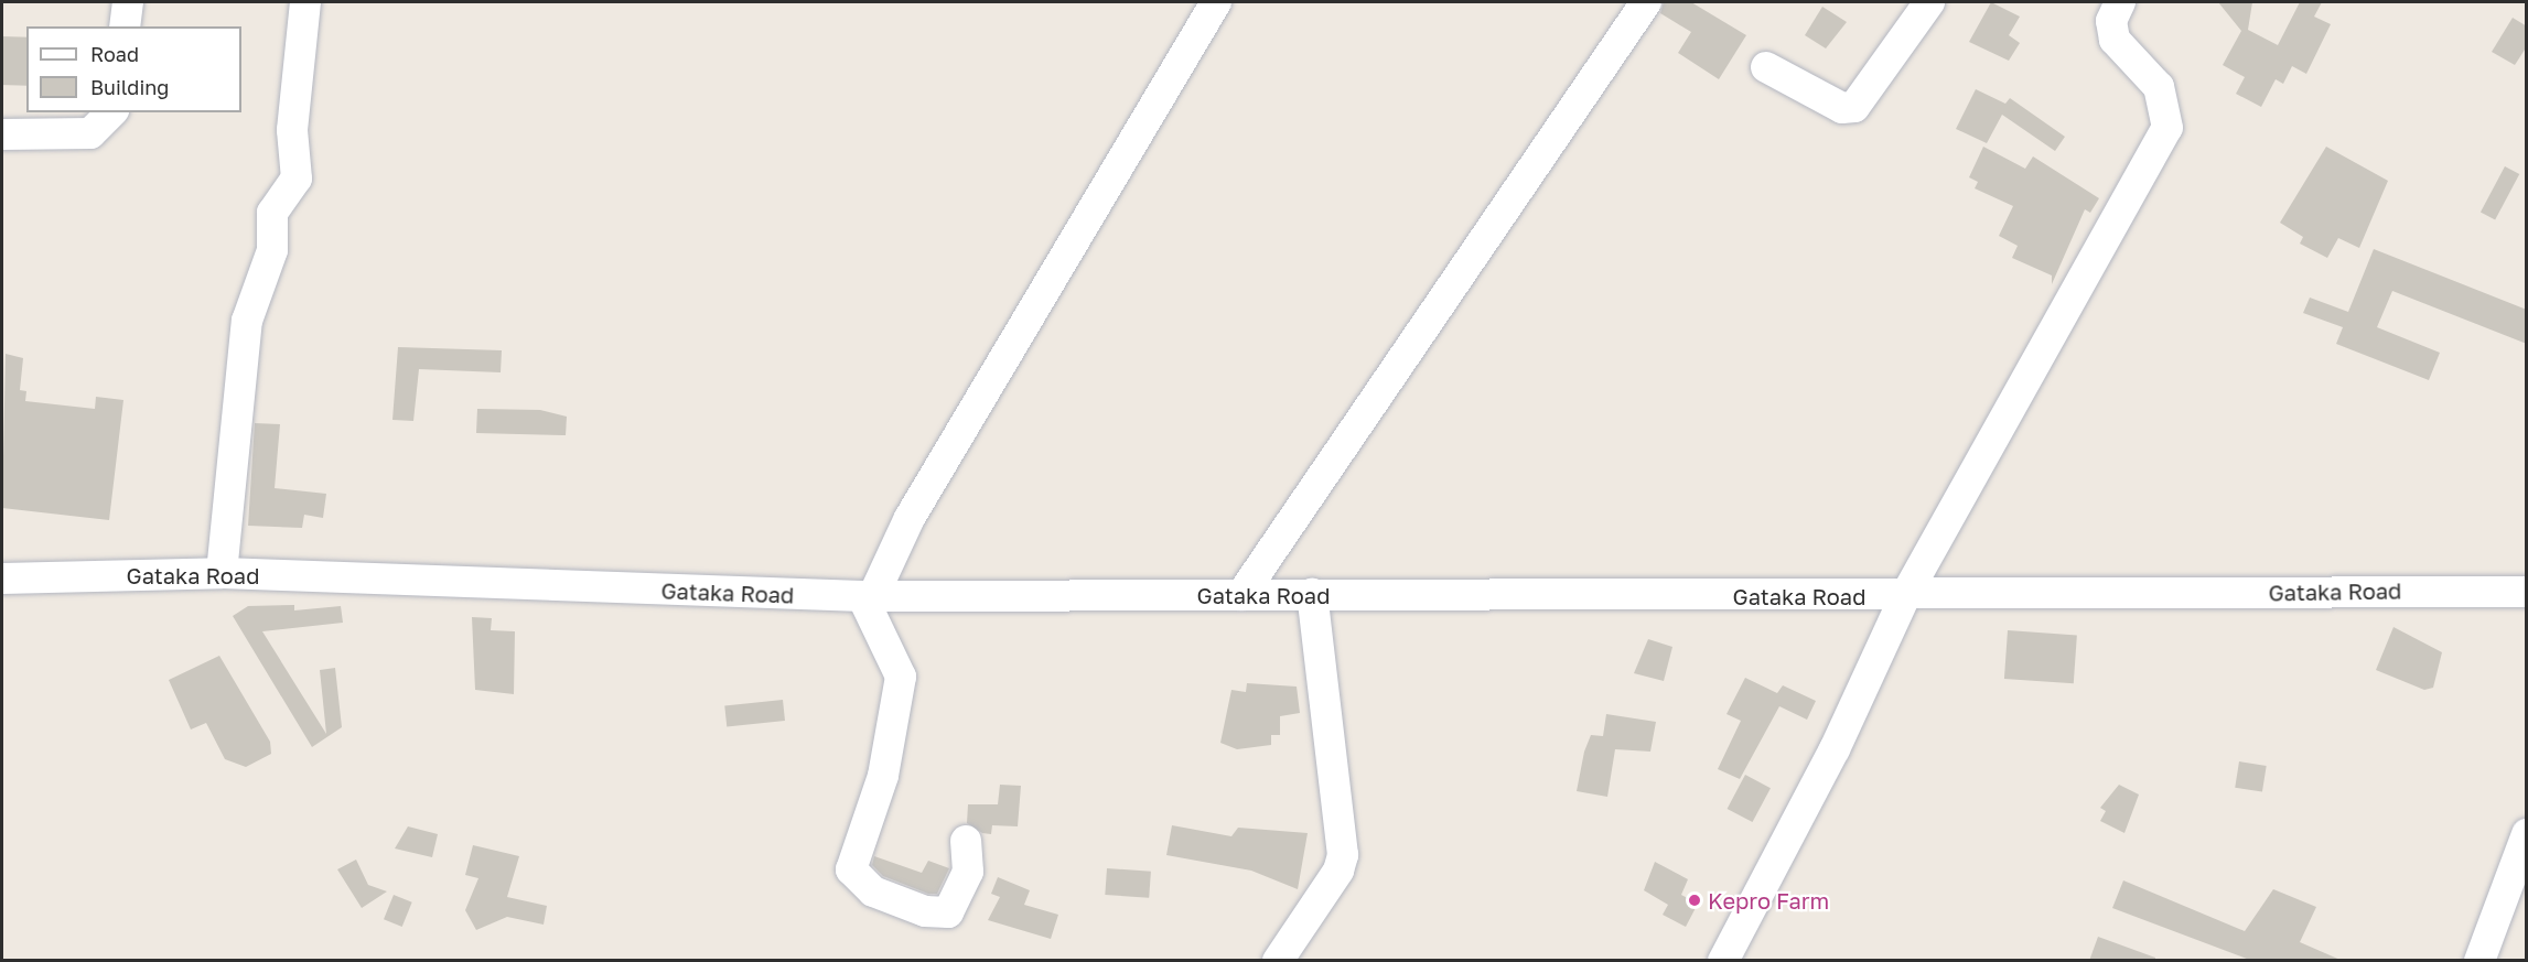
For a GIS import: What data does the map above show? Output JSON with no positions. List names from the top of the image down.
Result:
{
  "streets": {
    "street": ["Gataka Road"]
  },
  "places": ["Kepro Farm"],
  "legend": ["Road", "Building"]
}
